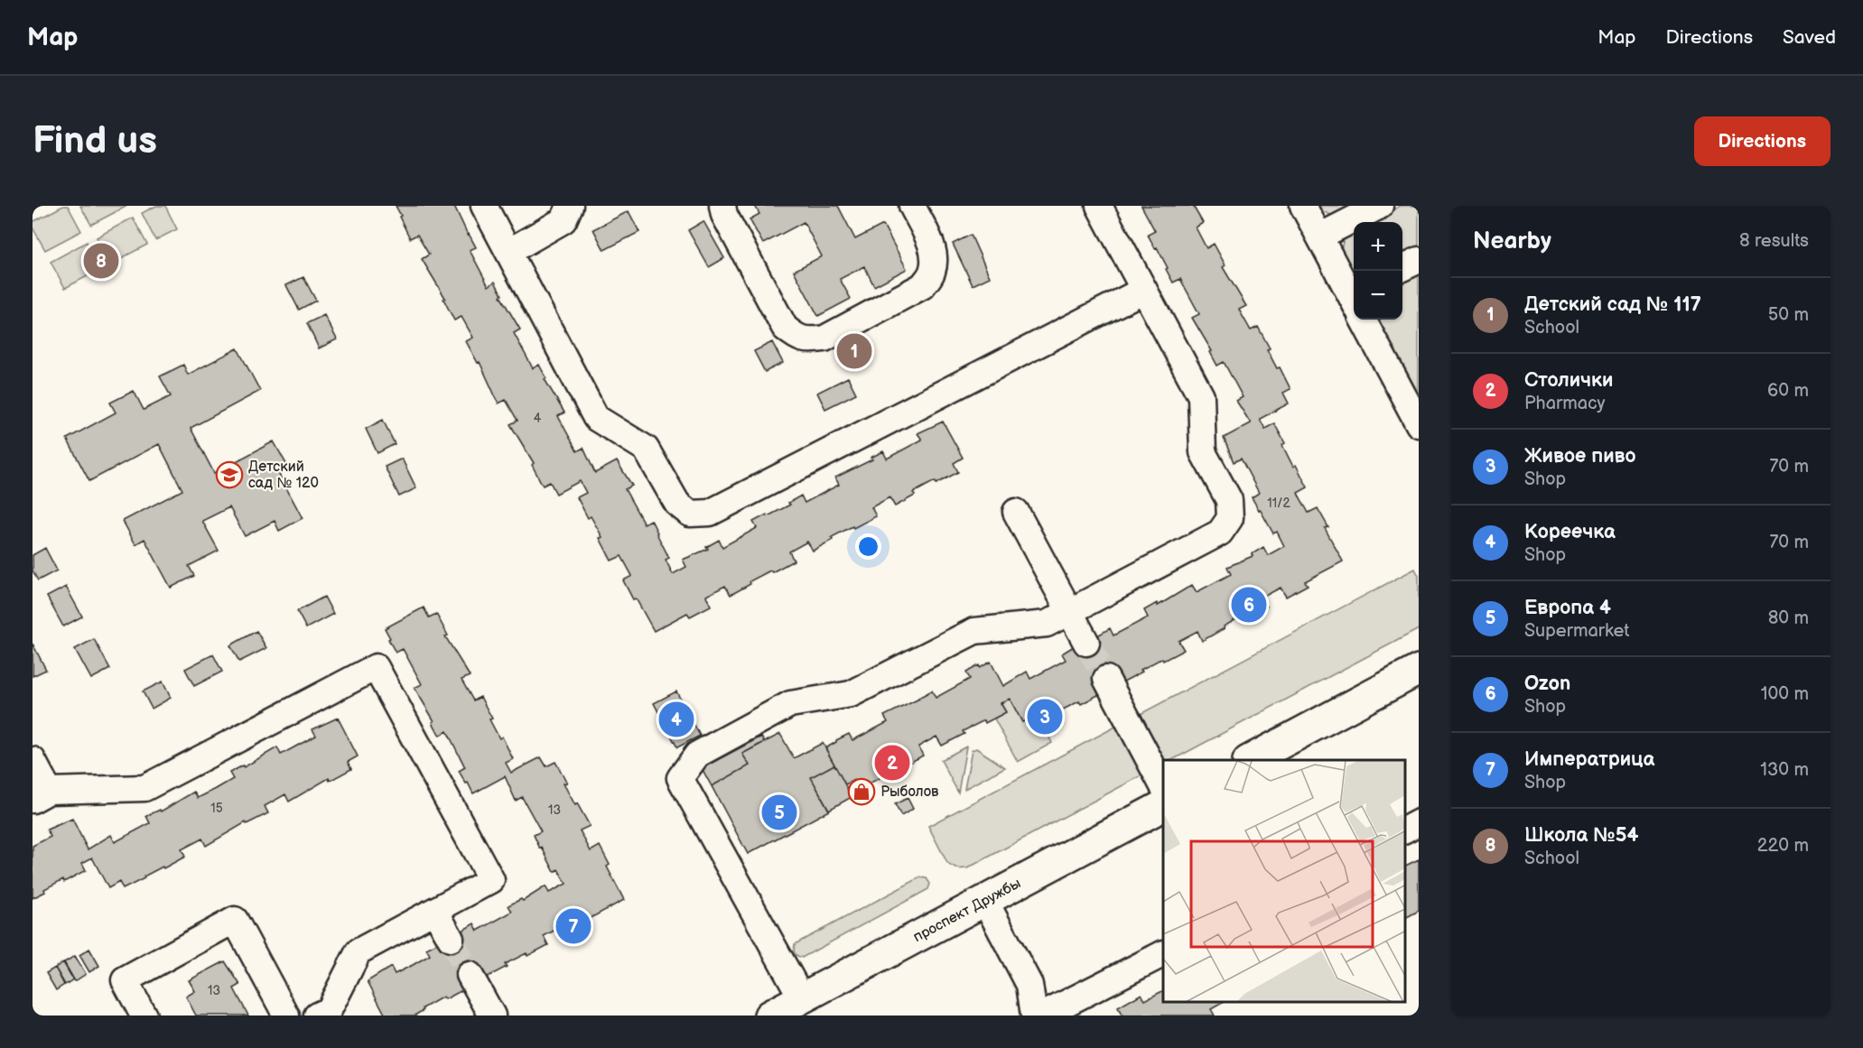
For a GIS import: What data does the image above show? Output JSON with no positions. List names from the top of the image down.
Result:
{
  "streets": {
    "main road": ["проспект Дружбы"]
  },
  "places": {
    "school or university": ["Детский сад № 120"],
    "shop": ["Рыболов"]
  },
  "house_numbers": [
    "4",
    "11/2",
    "15",
    "13",
    "13"
  ],
  "page": {
    "header": "Map",
    "nav": ["Map", "Directions", "Saved"],
    "buttons": "Directions",
    "title": "Find us",
    "heading": ["Nearby", "8 results"],
    "map_buttons": ["+", "−"],
    "pins": [
      "8",
      "1",
      "6",
      "3",
      "4",
      "2",
      "5",
      "7"
    ],
    "list": [
      {
        "mark": "1",
        "name": "Детский сад № 117",
        "note": "School",
        "value": "50 m"
      },
      {
        "mark": "2",
        "name": "Столички",
        "note": "Pharmacy",
        "value": "60 m"
      },
      {
        "mark": "3",
        "name": "Живое пиво",
        "note": "Shop",
        "value": "70 m"
      },
      {
        "mark": "4",
        "name": "Кореечка",
        "note": "Shop",
        "value": "70 m"
      },
      {
        "mark": "5",
        "name": "Европа 4",
        "note": "Supermarket",
        "value": "80 m"
      },
      {
        "mark": "6",
        "name": "Ozon",
        "note": "Shop",
        "value": "100 m"
      },
      {
        "mark": "7",
        "name": "Императрица",
        "note": "Shop",
        "value": "130 m"
      },
      {
        "mark": "8",
        "name": "Школа №54",
        "note": "School",
        "value": "220 m"
      }
    ]
  }
}
